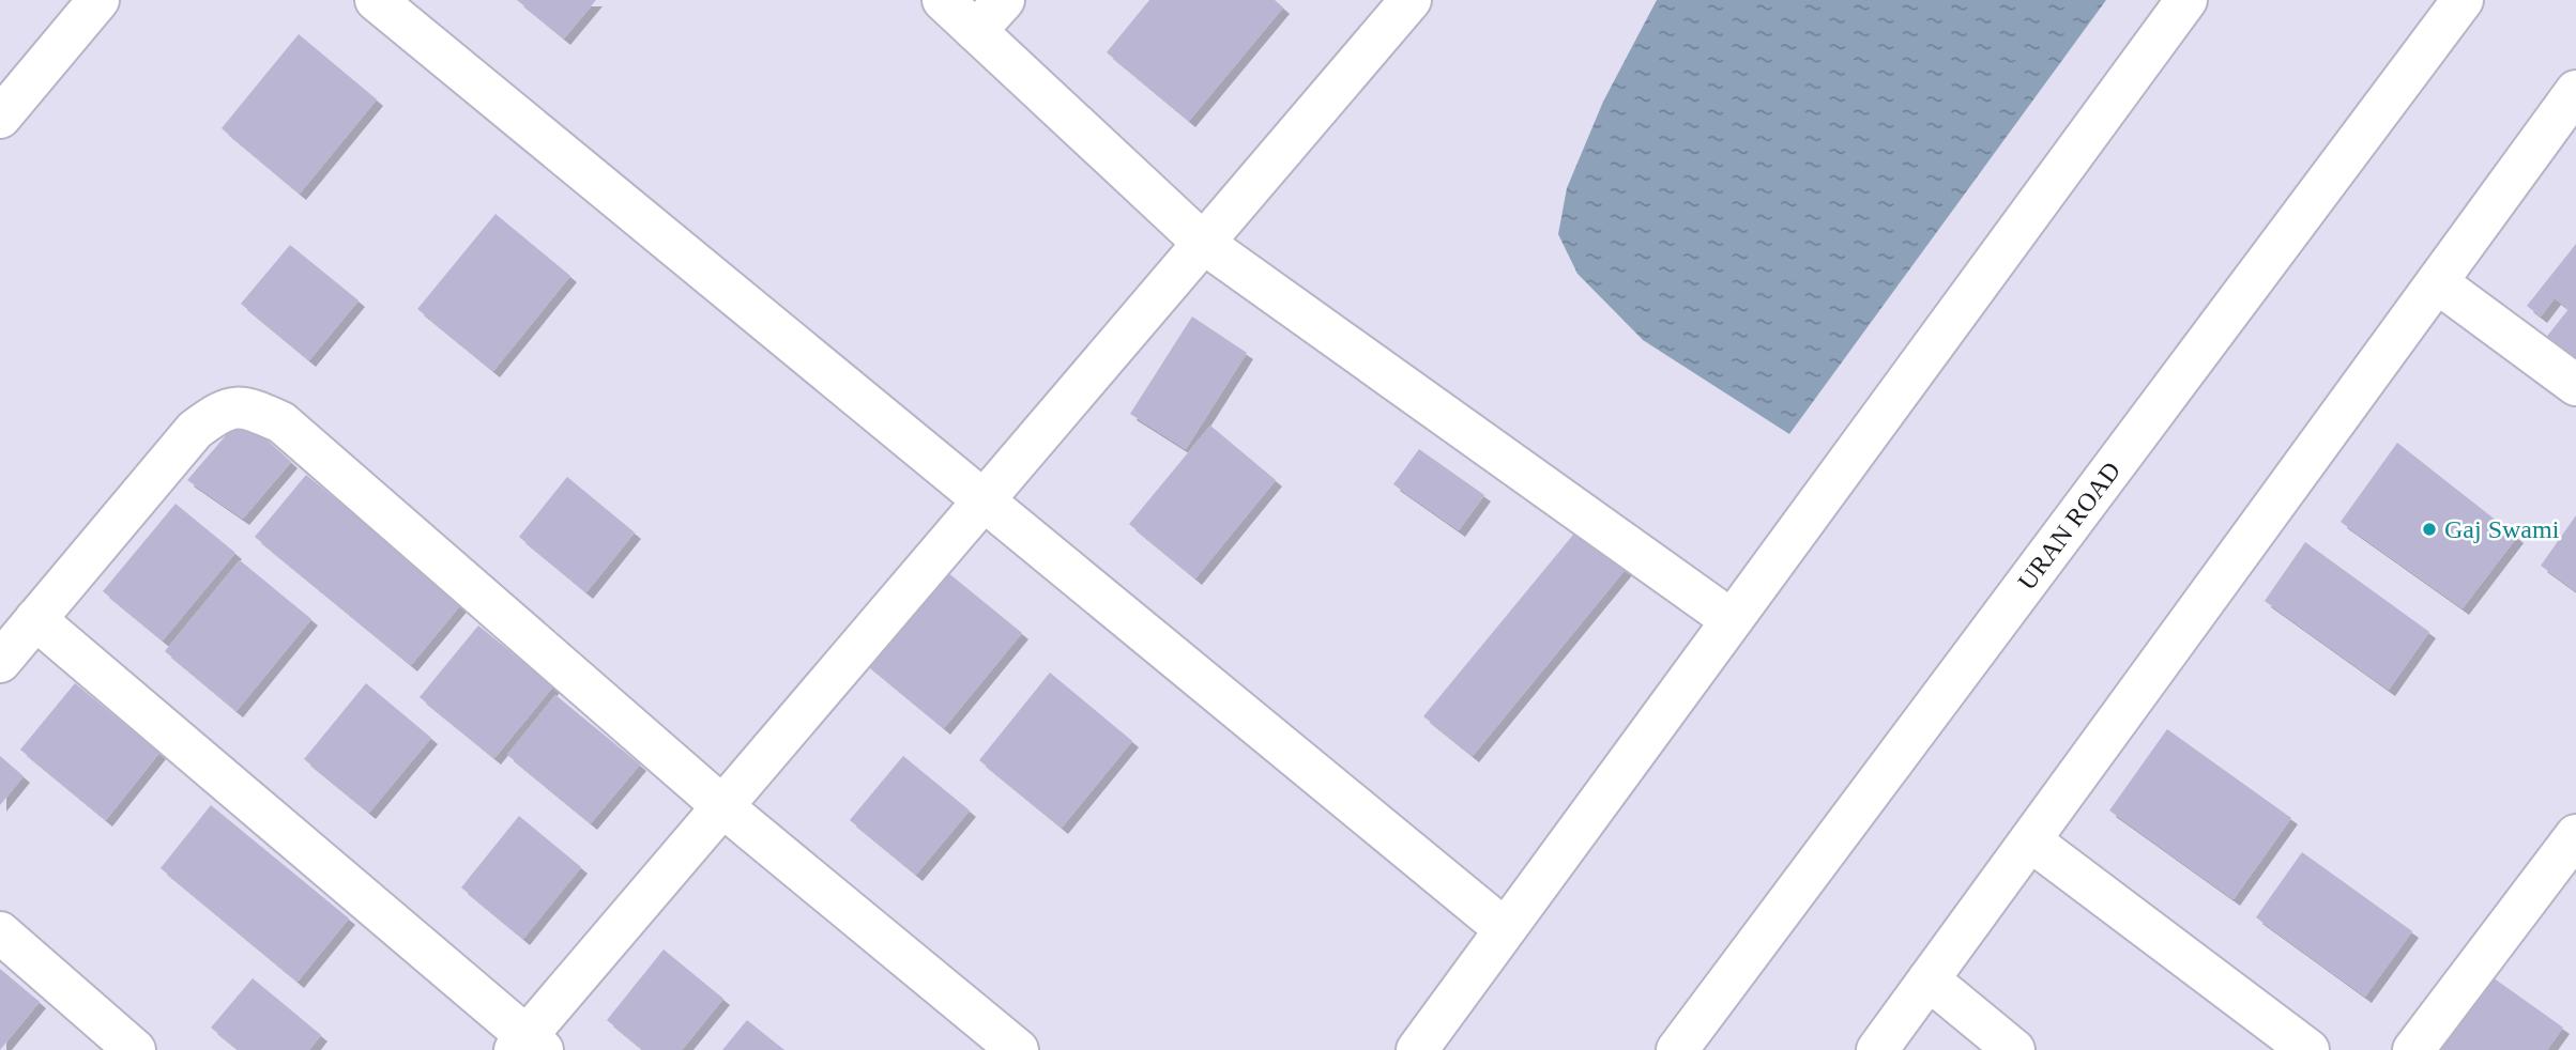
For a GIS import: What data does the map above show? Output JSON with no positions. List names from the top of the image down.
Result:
{
  "streets": {
    "street": ["URAN ROAD"]
  },
  "places": ["Gaj Swami"]
}
